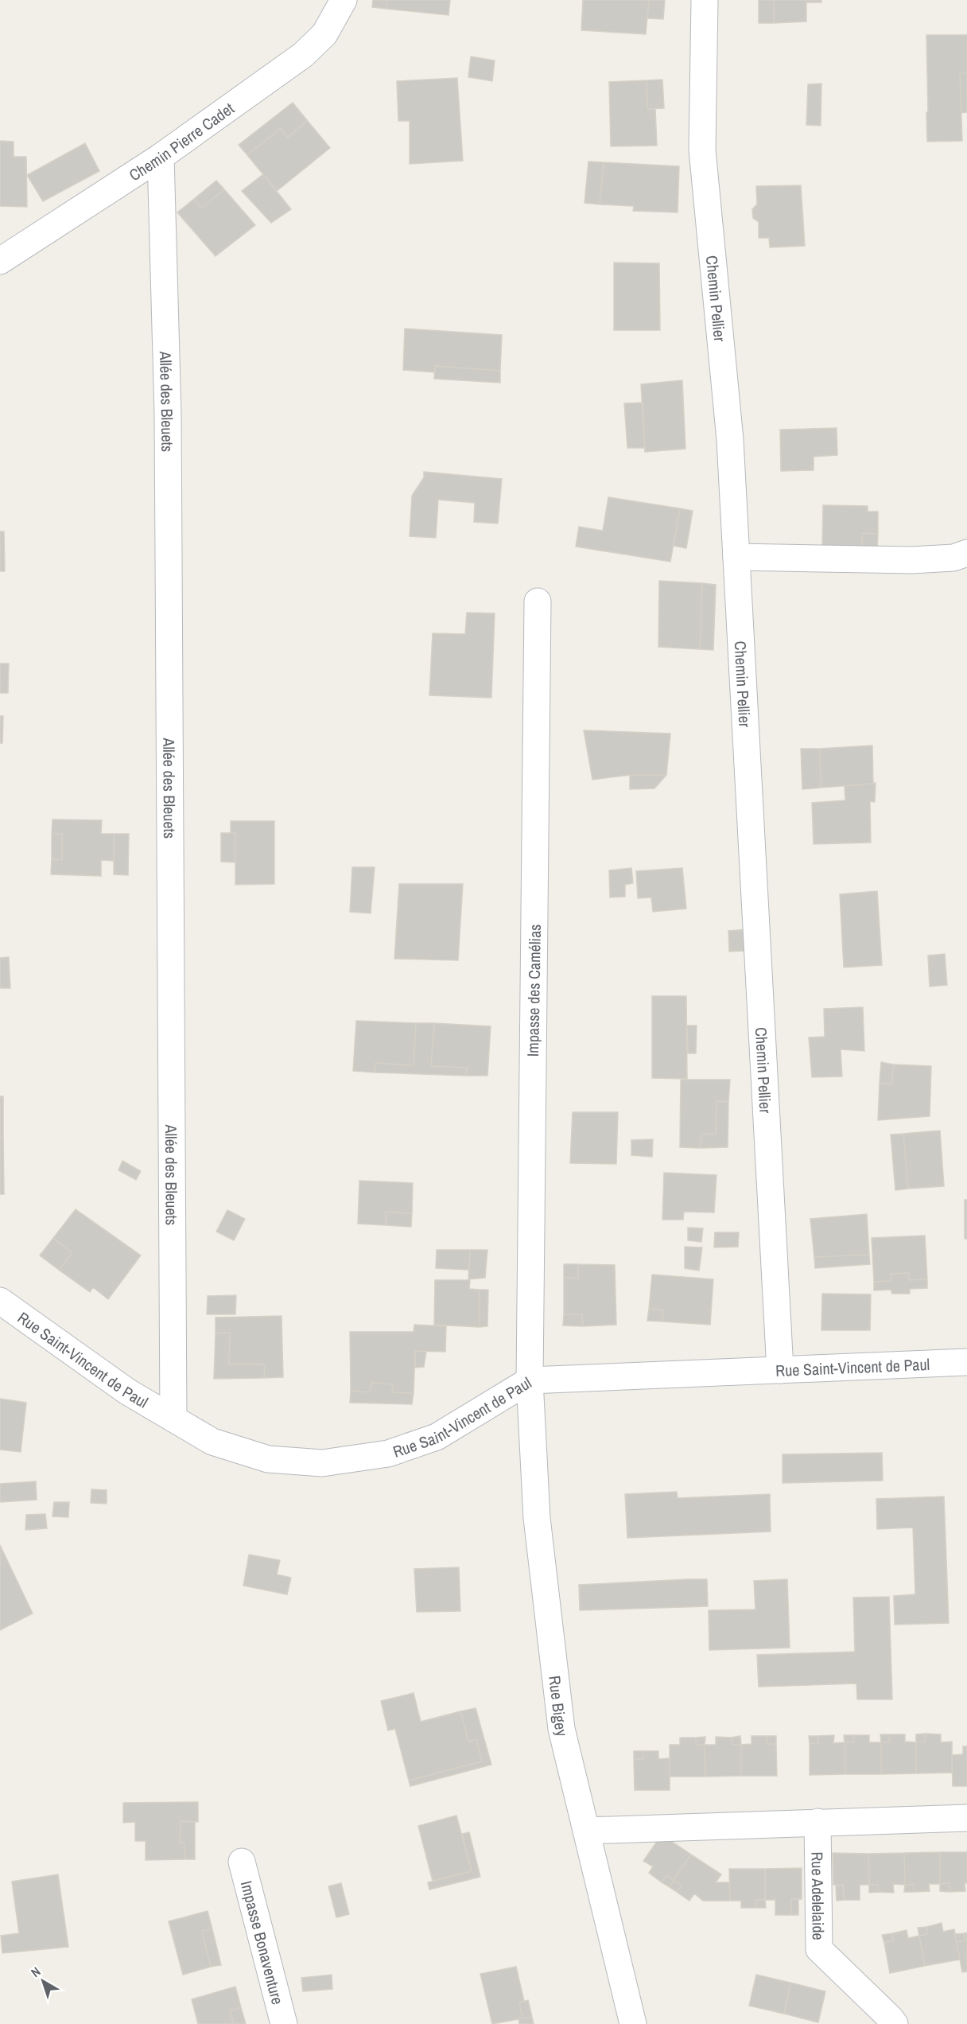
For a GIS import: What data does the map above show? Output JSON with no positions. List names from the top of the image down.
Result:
{
  "streets": {
    "street": [
      "Chemin Pierre Cadet",
      "Chemin Pellier",
      "Allée des Bleuets",
      "Impasse des Camélias",
      "Rue Saint-Vincent de Paul",
      "Rue Bigey",
      "Rue Adelelaide",
      "Impasse Bonaventure"
    ]
  },
  "crossings": [
    ["Chemin Pierre Cadet", "Allée des Bleuets"],
    ["Chemin Pellier", "Rue Saint-Vincent de Paul"],
    ["Allée des Bleuets", "Rue Saint-Vincent de Paul"],
    ["Impasse des Camélias", "Rue Saint-Vincent de Paul"],
    ["Impasse des Camélias", "Rue Bigey"],
    ["Rue Saint-Vincent de Paul", "Rue Bigey"]
  ],
  "north": "top left"
}
